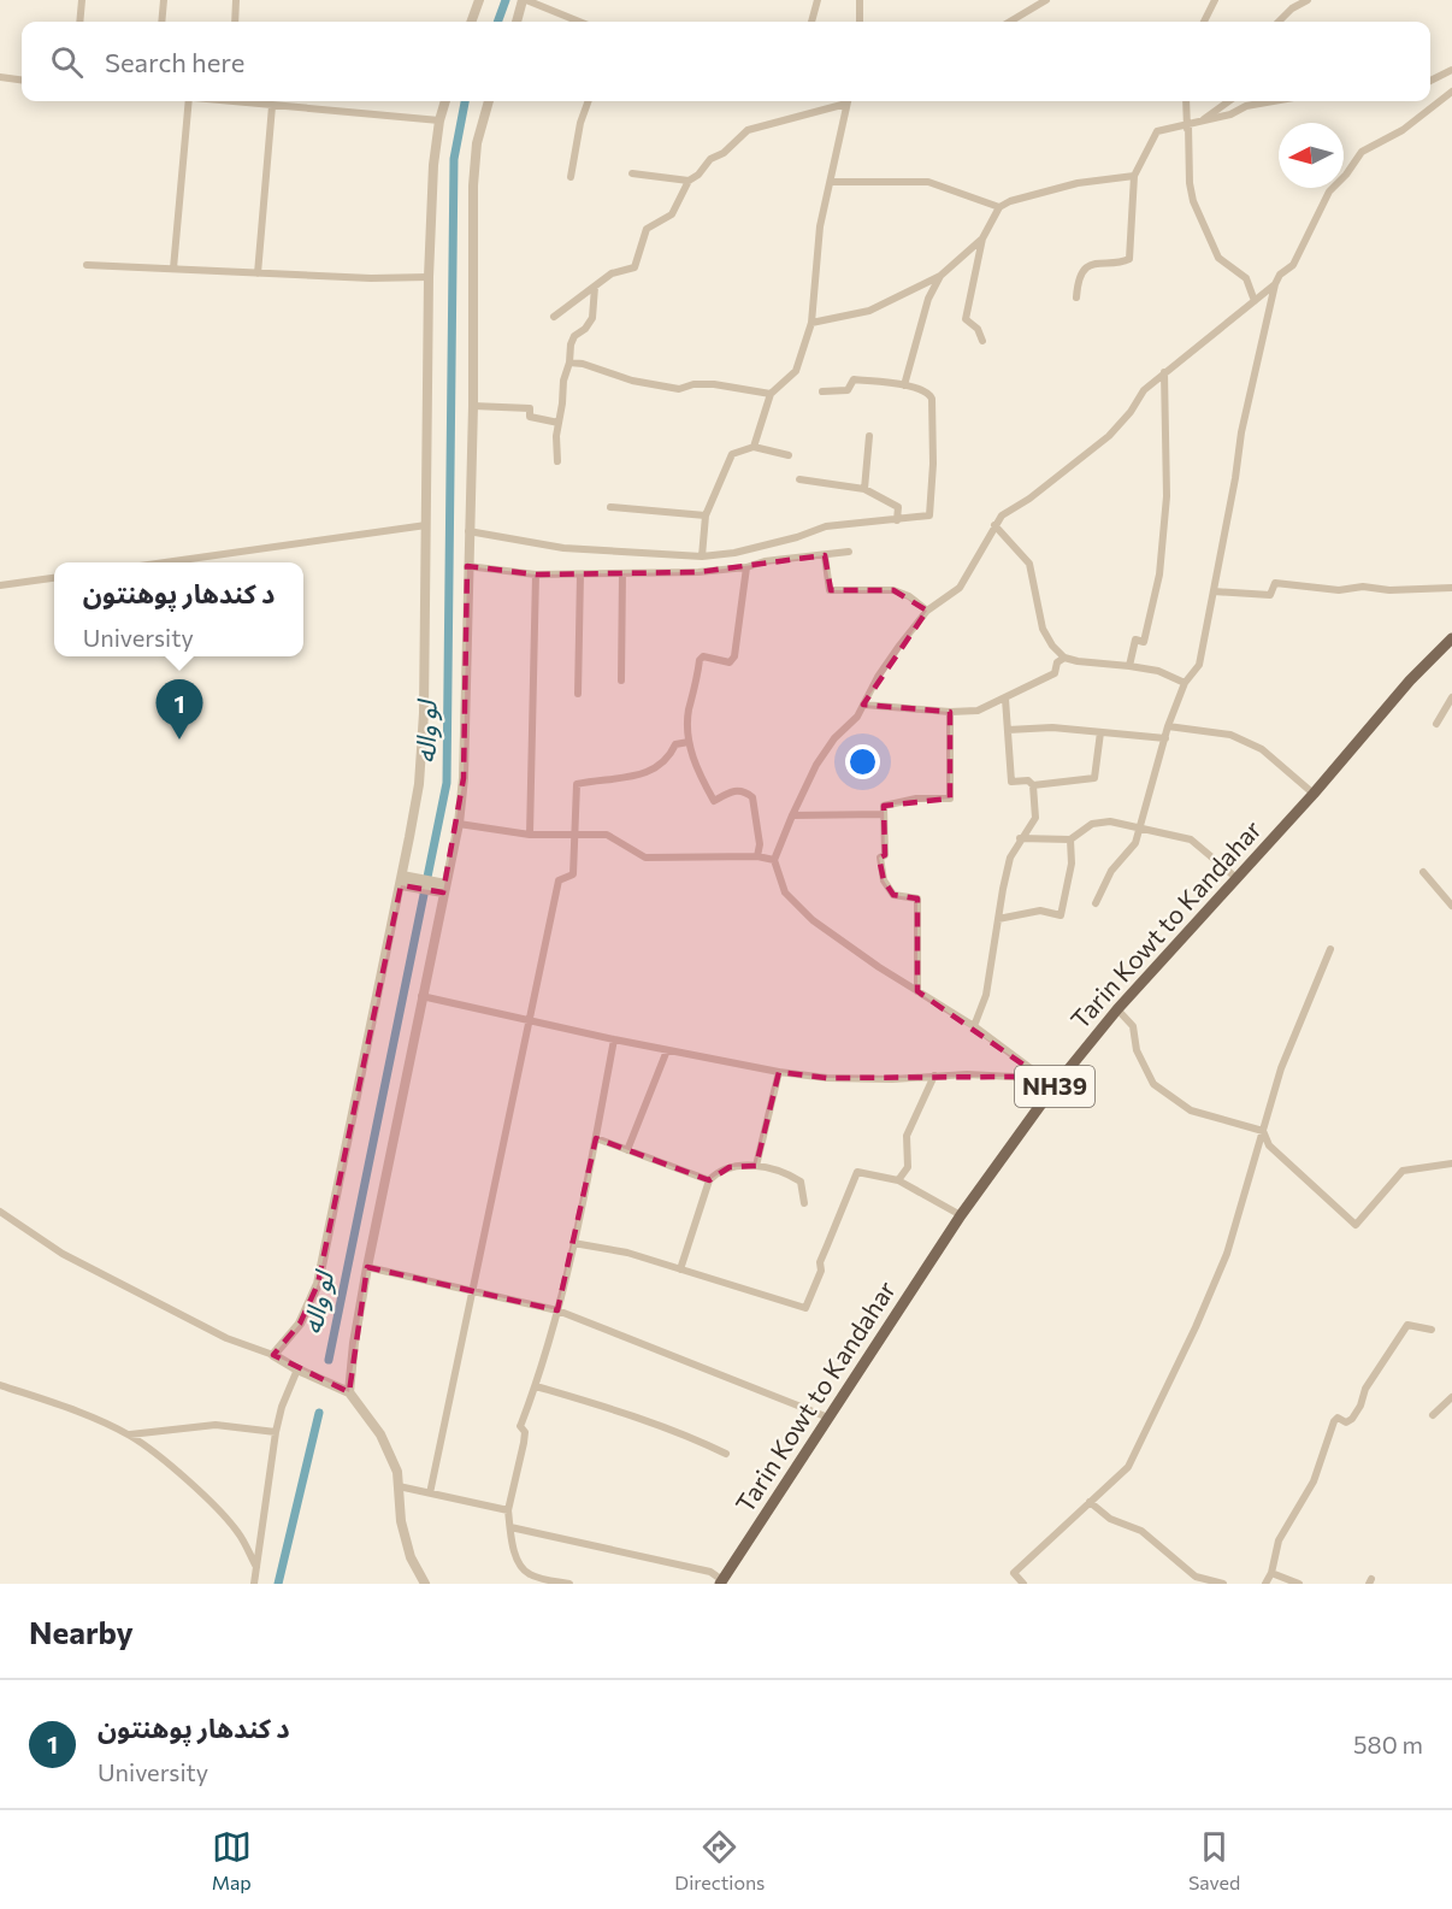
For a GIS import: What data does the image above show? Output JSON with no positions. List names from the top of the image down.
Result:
{
  "streets": {
    "main road": ["Tarin Kowt to Kandahar", "NH39"]
  },
  "water": ["لو واله"],
  "north": "left",
  "page": {
    "search": "Search here",
    "popup": ["د کندهار پوهنتون", "University"],
    "pins": "1",
    "heading": "Nearby",
    "list": [
      {
        "mark": "1",
        "name": "د کندهار پوهنتون",
        "note": "University",
        "value": "580 m"
      }
    ],
    "nav": ["Map", "Directions", "Saved"]
  }
}
